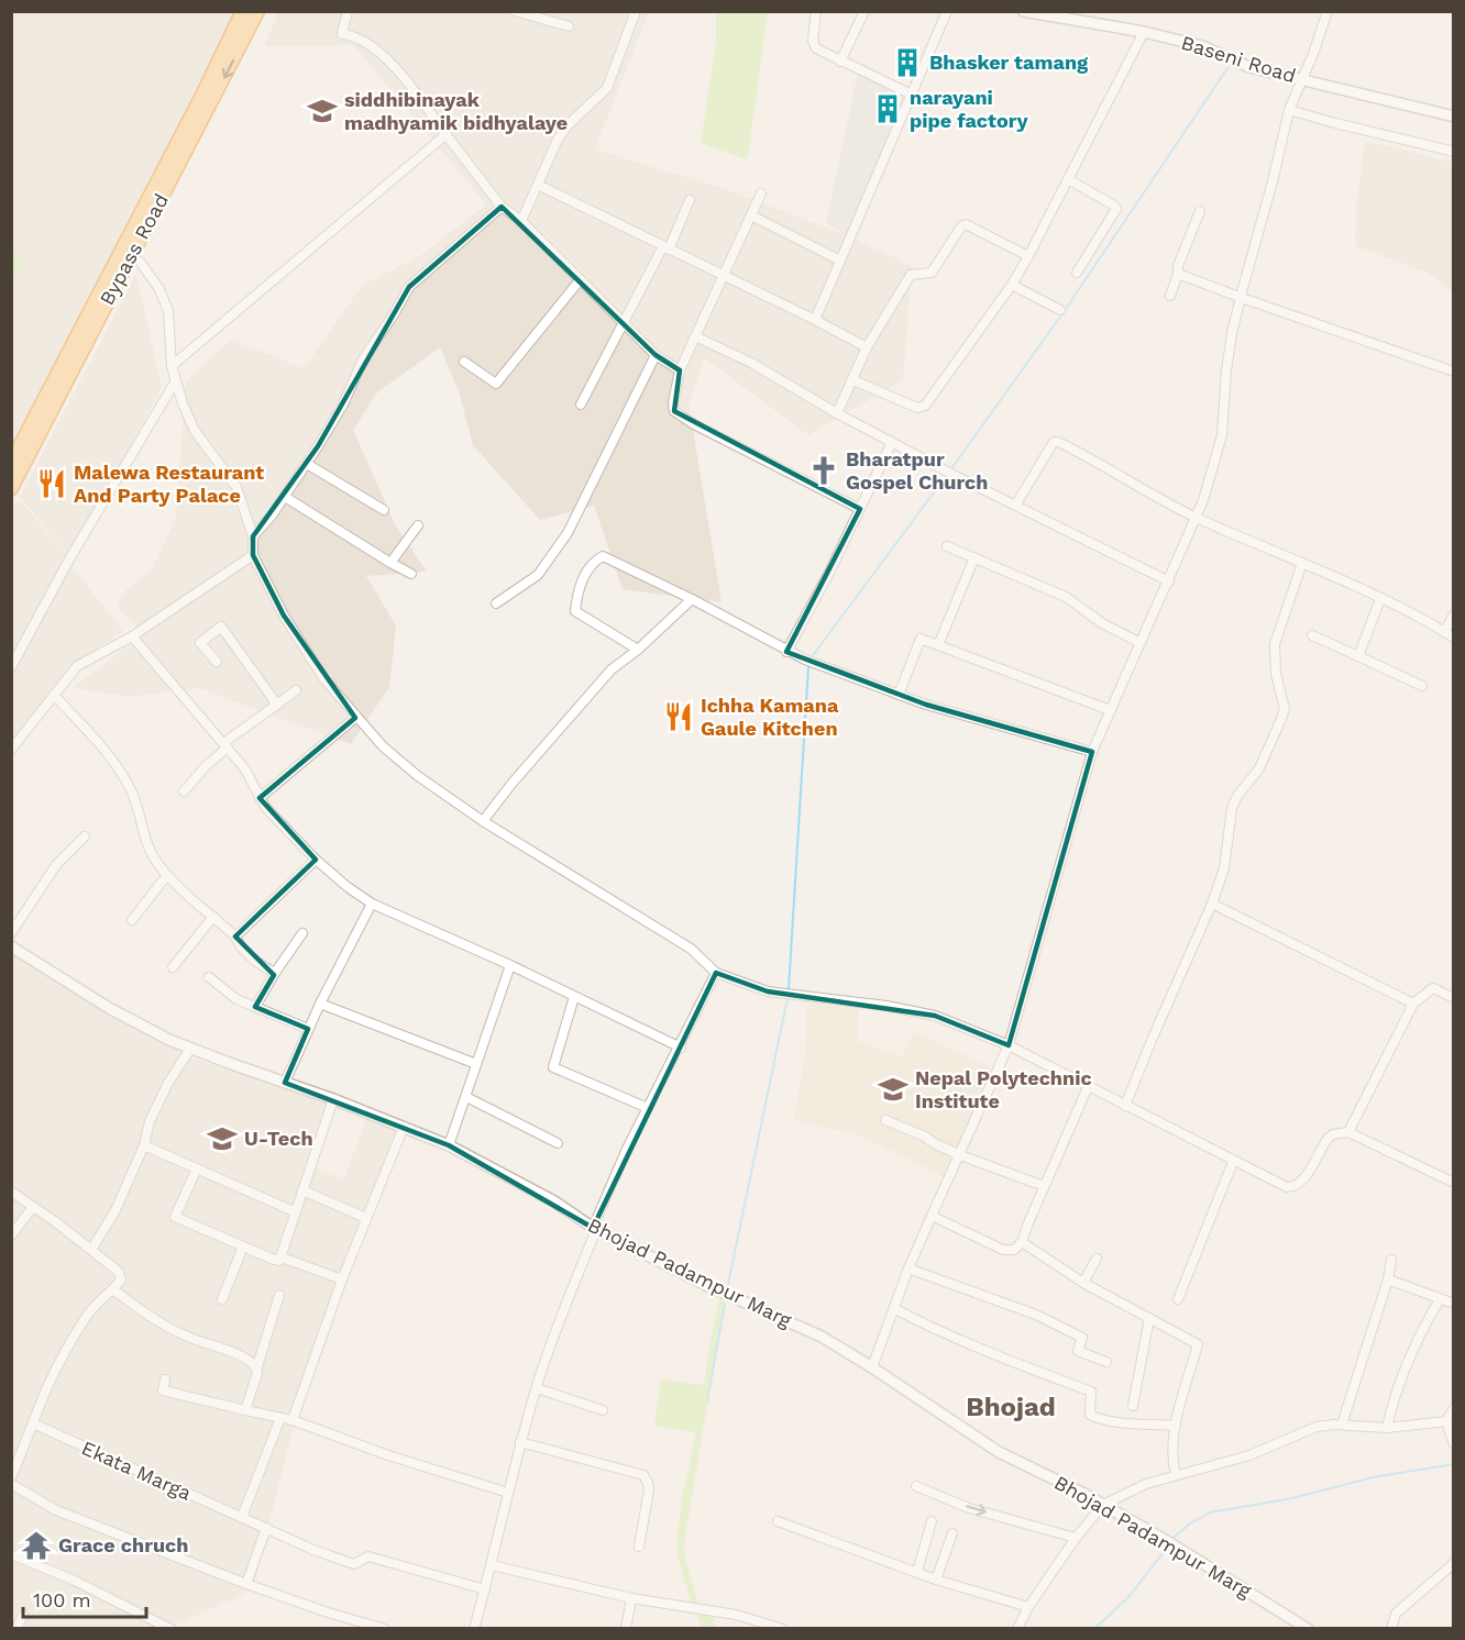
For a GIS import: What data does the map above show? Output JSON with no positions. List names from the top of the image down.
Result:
{
  "streets": {
    "highway": ["Bypass Road"],
    "street": ["Baseni Road", "Bhojad Padampur Marg", "Ekata Marga"]
  },
  "districts": ["Bhojad"],
  "places": {
    "building": ["Bhasker tamang", "narayani pipe factory"],
    "school or university": ["siddhibinayak madhyamik bidhyalaye", "Nepal Polytechnic Institute", "U-Tech"],
    "church": ["Bharatpur Gospel Church"],
    "restaurant": ["Malewa Restaurant And Party Palace", "Ichha Kamana Gaule Kitchen"],
    "temple": ["Grace chruch"]
  },
  "scale_bar": "100 m"
}
